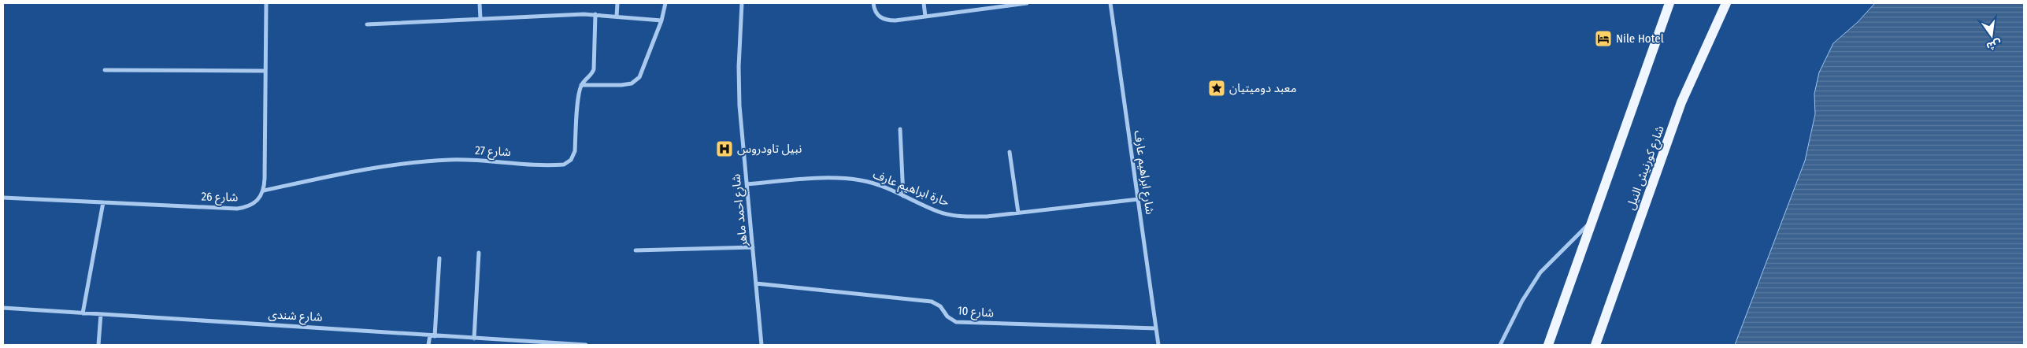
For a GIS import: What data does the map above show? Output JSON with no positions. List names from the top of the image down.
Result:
{
  "streets": {
    "main road": ["شارع كورنيش النيل"],
    "street": [
      "شارع 27",
      "شارع ابراهيم عارف",
      "حارة ابراهيم عارف",
      "شارع 26",
      "شارع احمد ماهر",
      "شارع 10",
      "شارع شندى"
    ]
  },
  "crossings": [
    ["شارع 27", "شارع 26"],
    ["شارع ابراهيم عارف", "حارة ابراهيم عارف"],
    ["شارع ابراهيم عارف", "شارع 10"],
    ["حارة ابراهيم عارف", "شارع احمد ماهر"],
    ["شارع احمد ماهر", "شارع 10"]
  ],
  "places": {
    "hotel": ["Nile Hotel"],
    "place": ["معبد دوميتيان"],
    "hospital": ["نبيل تاودروس"]
  },
  "north": "bottom"
}
